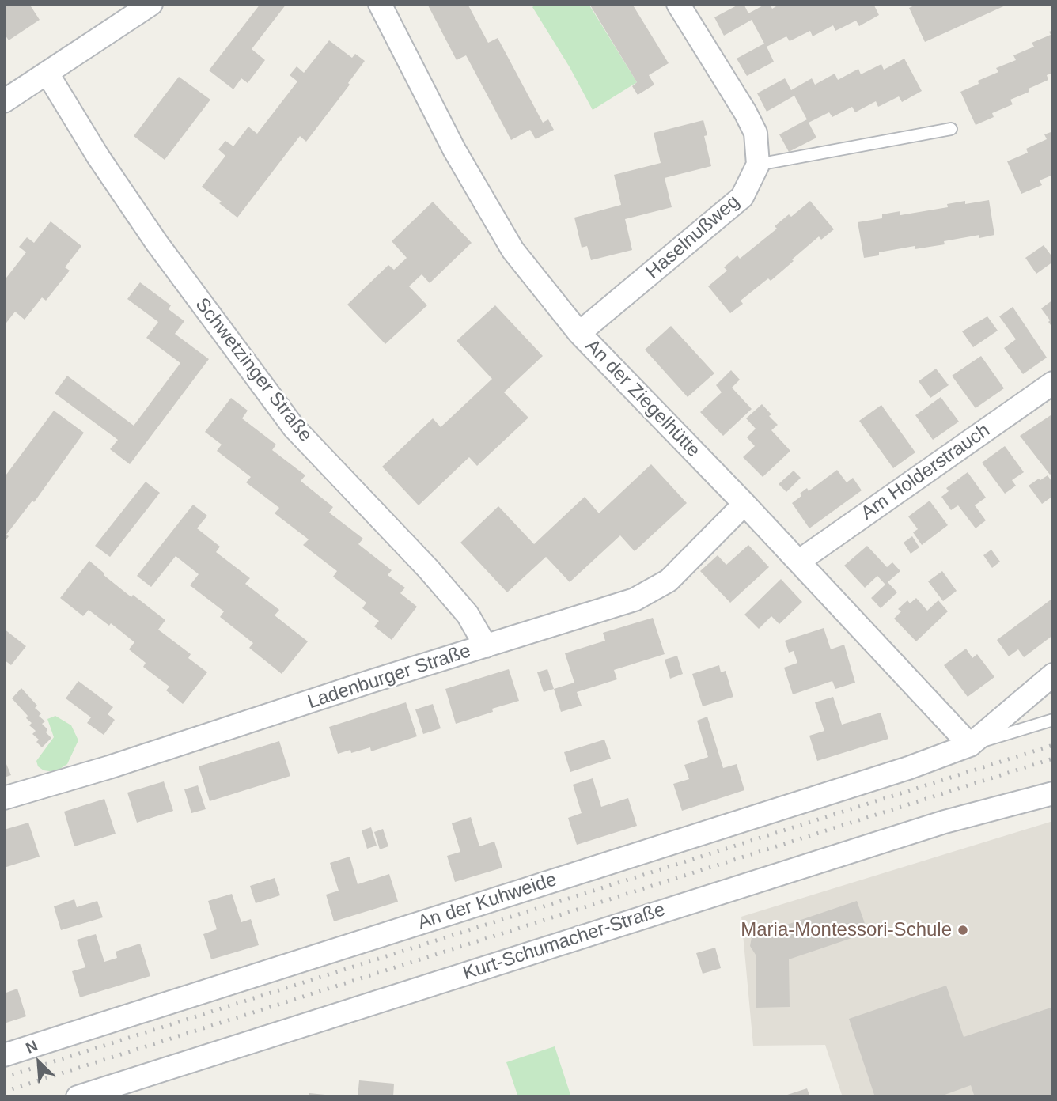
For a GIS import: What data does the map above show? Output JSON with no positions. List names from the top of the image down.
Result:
{
  "streets": {
    "street": [
      "Haselnußweg",
      "Schwetzinger Straße",
      "An der Ziegelhütte",
      "Am Holderstrauch",
      "Ladenburger Straße",
      "An der Kuhweide",
      "Kurt-Schumacher-Straße"
    ]
  },
  "crossings": [
    ["Haselnußweg", "An der Ziegelhütte"],
    ["Schwetzinger Straße", "Ladenburger Straße"],
    ["An der Ziegelhütte", "Am Holderstrauch"],
    ["An der Ziegelhütte", "Ladenburger Straße"],
    ["An der Ziegelhütte", "An der Kuhweide"]
  ],
  "places": ["Maria-Montessori-Schule"],
  "north": "top left"
}
